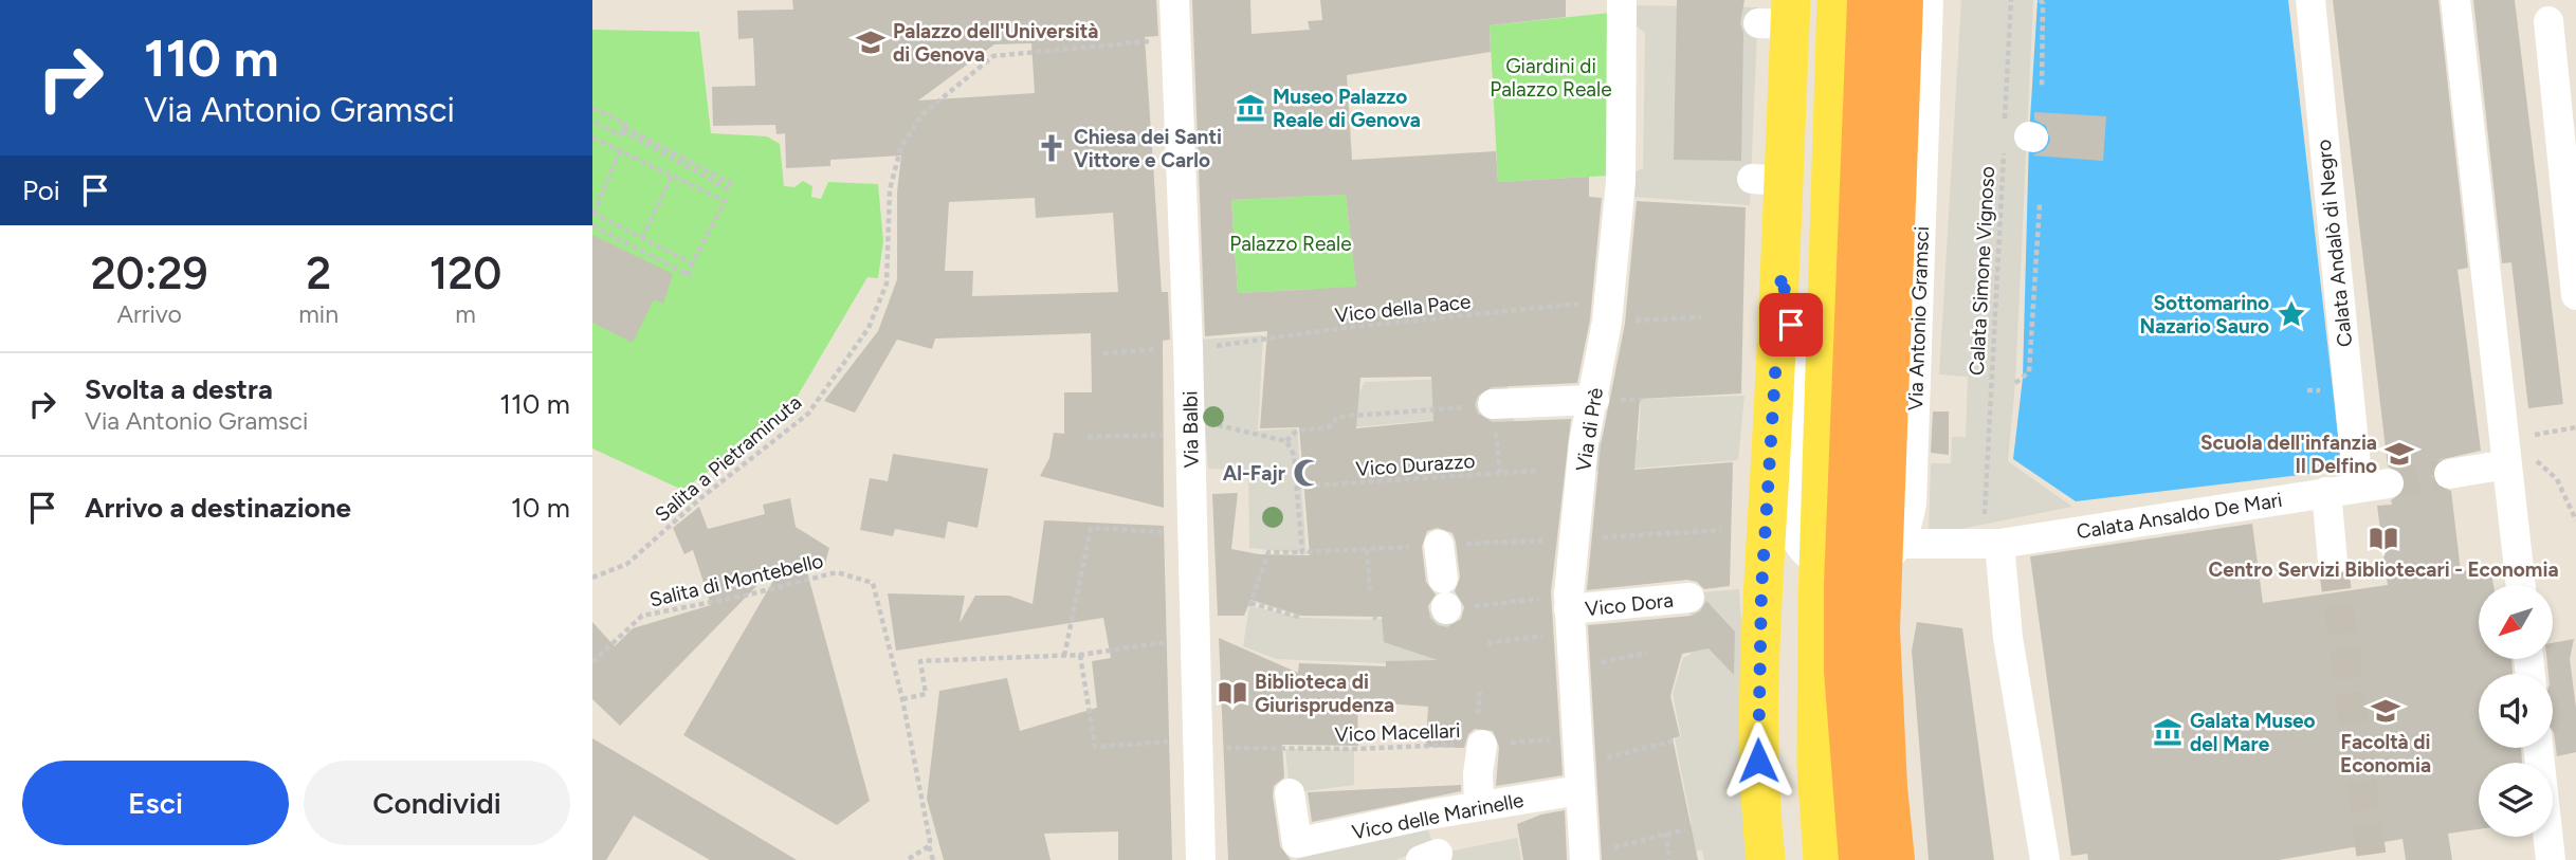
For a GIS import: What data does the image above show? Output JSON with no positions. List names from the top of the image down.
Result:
{
  "streets": {
    "street": [
      "Calata Andalò di Negro",
      "Via Antonio Gramsci",
      "Via Balbi",
      "Via di Prè",
      "Calata Ansaldo De Mari",
      "Vico Dora",
      "Vico delle Marinelle"
    ],
    "path": [
      "Calata Simone Vignoso",
      "Vico della Pace",
      "Salita a Pietraminuta",
      "Vico Durazzo",
      "Salita di Montebello",
      "Vico Macellari"
    ]
  },
  "crossings": [
    ["Calata Andalò di Negro", "Calata Ansaldo De Mari"],
    ["Calata Simone Vignoso", "Calata Ansaldo De Mari"],
    ["Vico della Pace", "Via di Prè"],
    ["Via Antonio Gramsci", "Calata Ansaldo De Mari"],
    ["Via di Prè", "Vico Dora"],
    ["Via di Prè", "Vico Macellari"],
    ["Via di Prè", "Vico delle Marinelle"],
    ["Vico Macellari", "Vico delle Marinelle"]
  ],
  "parks": ["Giardini di Palazzo Reale", "Palazzo Reale"],
  "places": {
    "school or university": ["Palazzo dell'Università di Genova", "Scuola dell'infanzia Il Delfino", "Facoltà di Economia"],
    "museum": ["Museo Palazzo Reale di Genova", "Galata Museo del Mare"],
    "church": ["Chiesa dei Santi Vittore e Carlo"],
    "place": ["Sottomarino Nazario Sauro"],
    "mosque": ["Al-Fajr"],
    "library": ["Centro Servizi Bibliotecari - Economia", "Biblioteca di Giurisprudenza"]
  },
  "north": "bottom left",
  "page": {
    "turn": ["110 m", "Via Antonio Gramsci"],
    "then": "Poi",
    "eta": [
      "20:29",
      "Arrivo",
      "2",
      "min",
      "120",
      "m"
    ],
    "list": [
      {
        "name": "Svolta a destra",
        "note": "Via Antonio Gramsci",
        "value": "110 m"
      },
      {
        "name": "Arrivo a destinazione",
        "value": "10 m"
      }
    ],
    "buttons": ["Esci", "Condividi"]
  }
}
